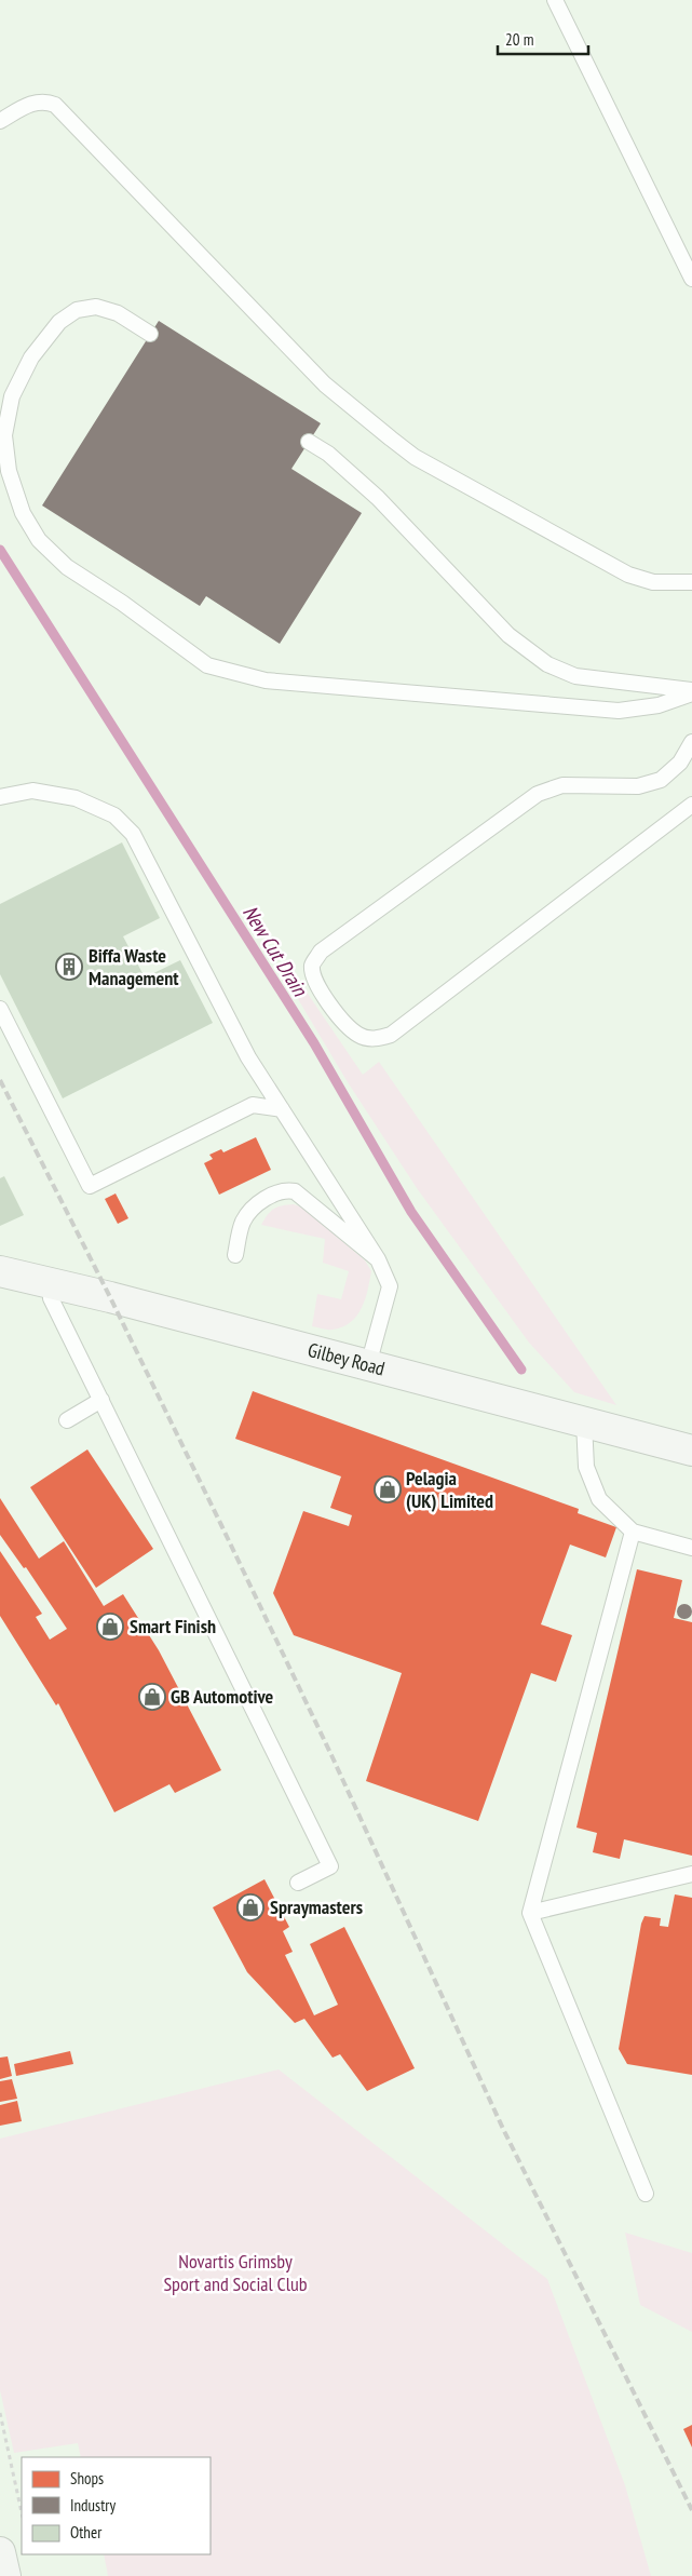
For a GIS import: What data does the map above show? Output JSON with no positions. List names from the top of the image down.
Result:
{
  "streets": {
    "street": ["Gilbey Road"]
  },
  "water": ["New Cut Drain"],
  "parks": ["Novartis Grimsby Sport and Social Club"],
  "places": {
    "building": ["Biffa Waste Management"],
    "shop": [
      "Pelagia (UK) Limited",
      "Smart Finish",
      "GB Automotive",
      "Spraymasters"
    ]
  },
  "legend": ["Shops", "Industry", "Other"],
  "scale_bar": "20 m"
}
